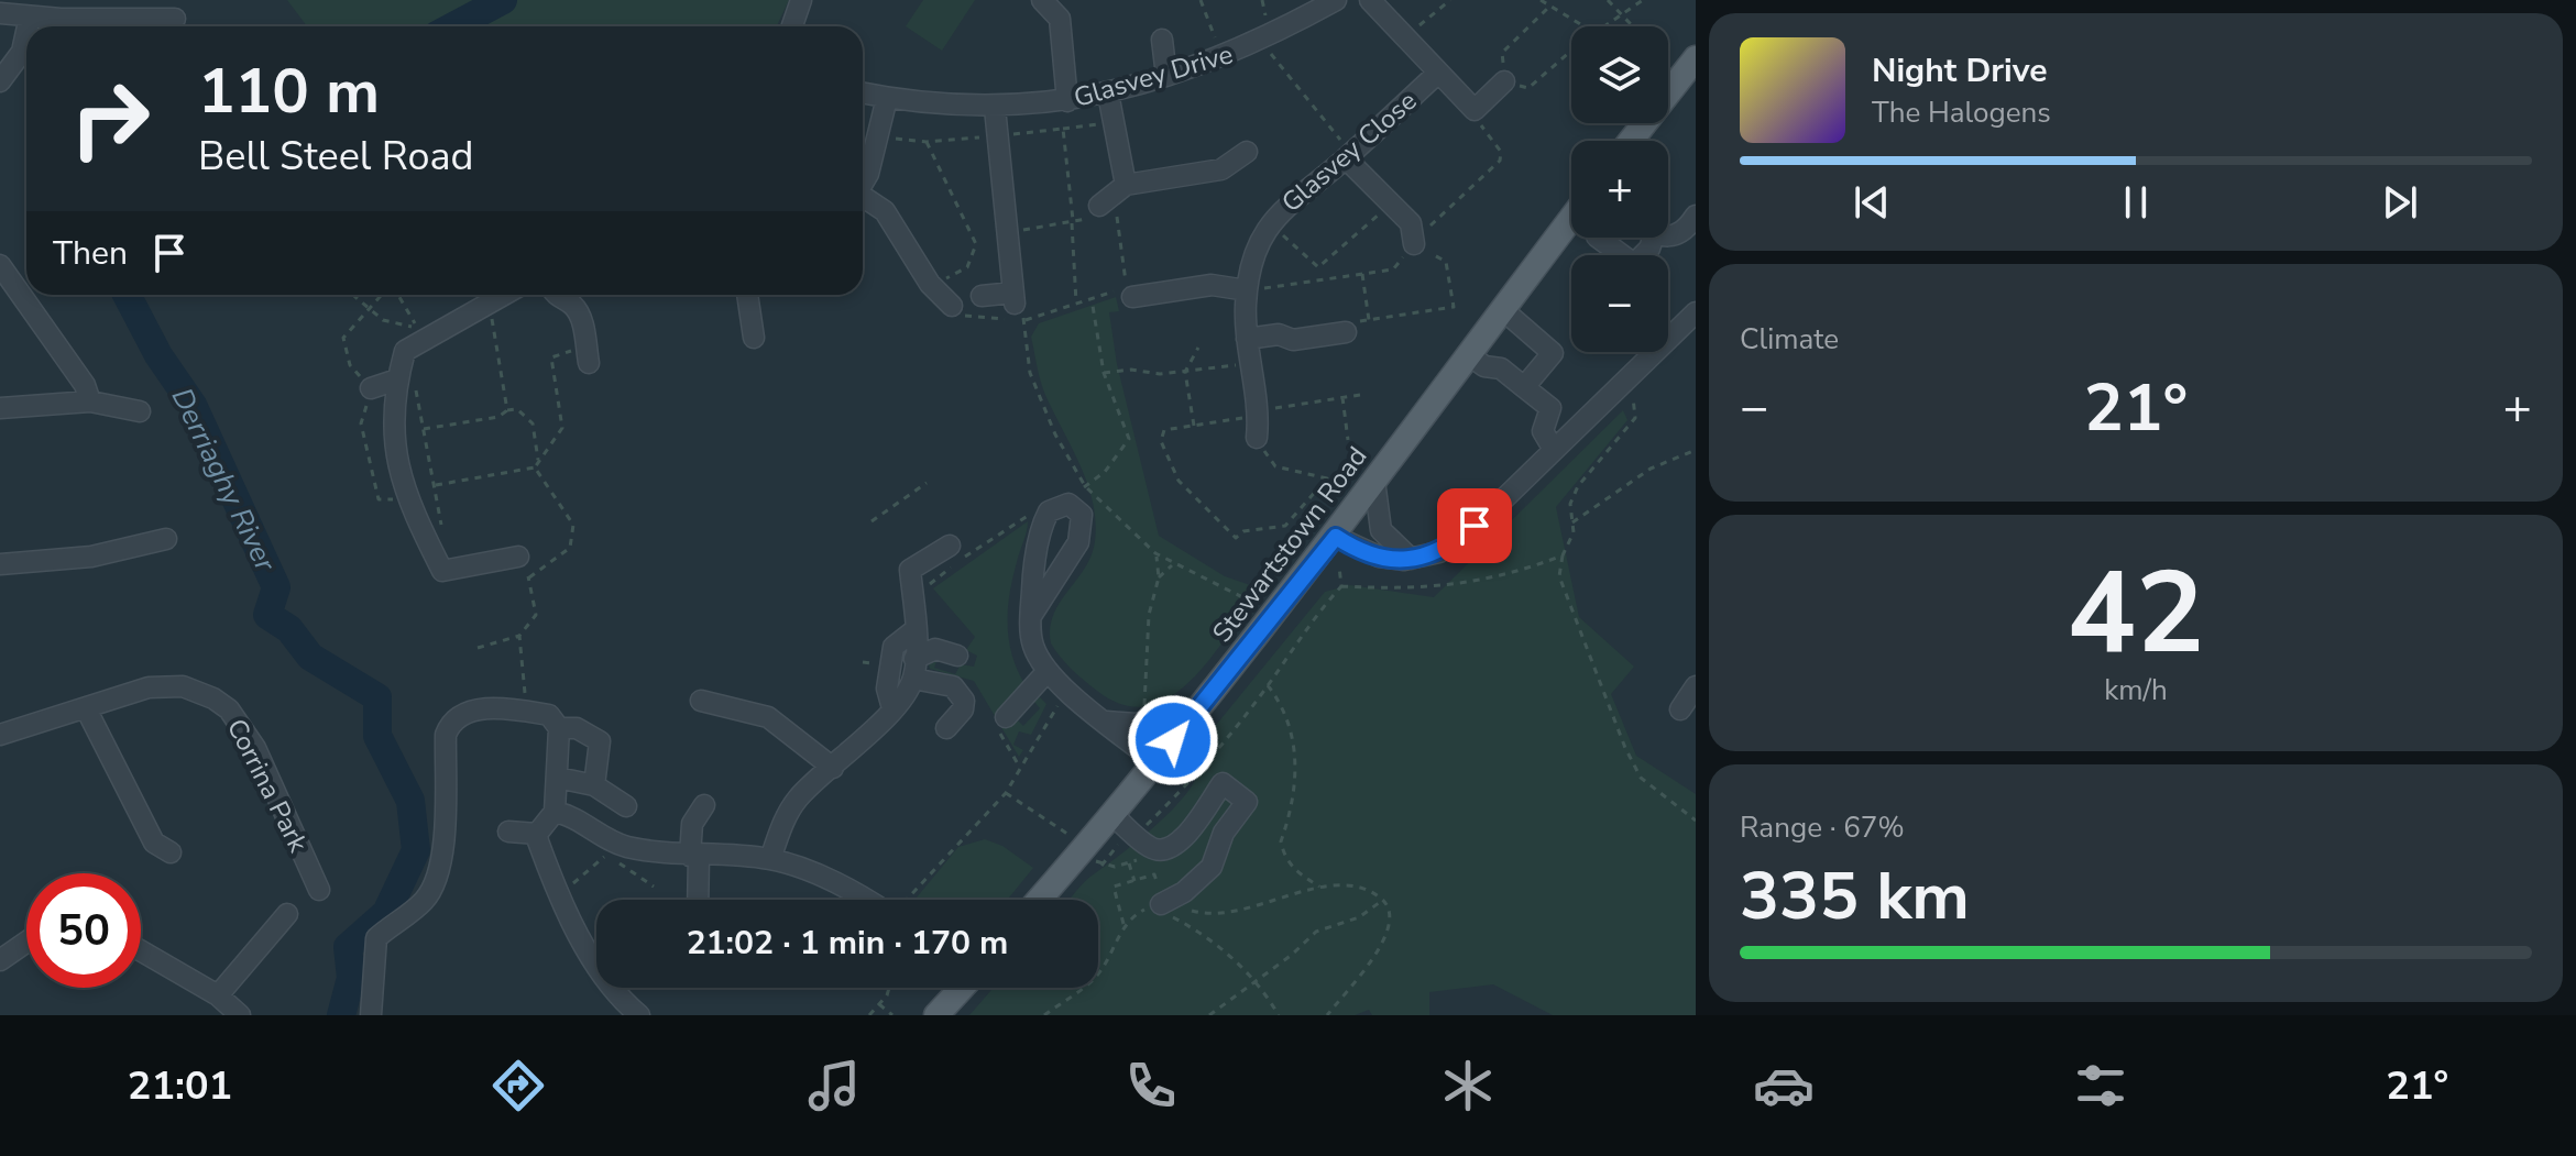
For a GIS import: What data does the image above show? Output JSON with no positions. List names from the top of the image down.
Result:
{
  "streets": {
    "main road": ["Stewartstown Road"],
    "street": ["Glasvey Drive", "Glasvey Close", "Corrina Park"]
  },
  "water": ["Derriaghy River"],
  "page": {
    "map_buttons": ["+", "−"],
    "turn": ["110 m", "Bell Steel Road"],
    "song": ["Night Drive", "The Halogens"],
    "then": "Then",
    "tile": [
      "Climate",
      ["42", "km/h"],
      ["Range · 67%", "335 km"]
    ],
    "heat": ["−", "21°", "+"],
    "limit": "50",
    "trip": "21:02 · 1 min · 170 m",
    "tabs": ["21:01", "21°"]
  }
}
